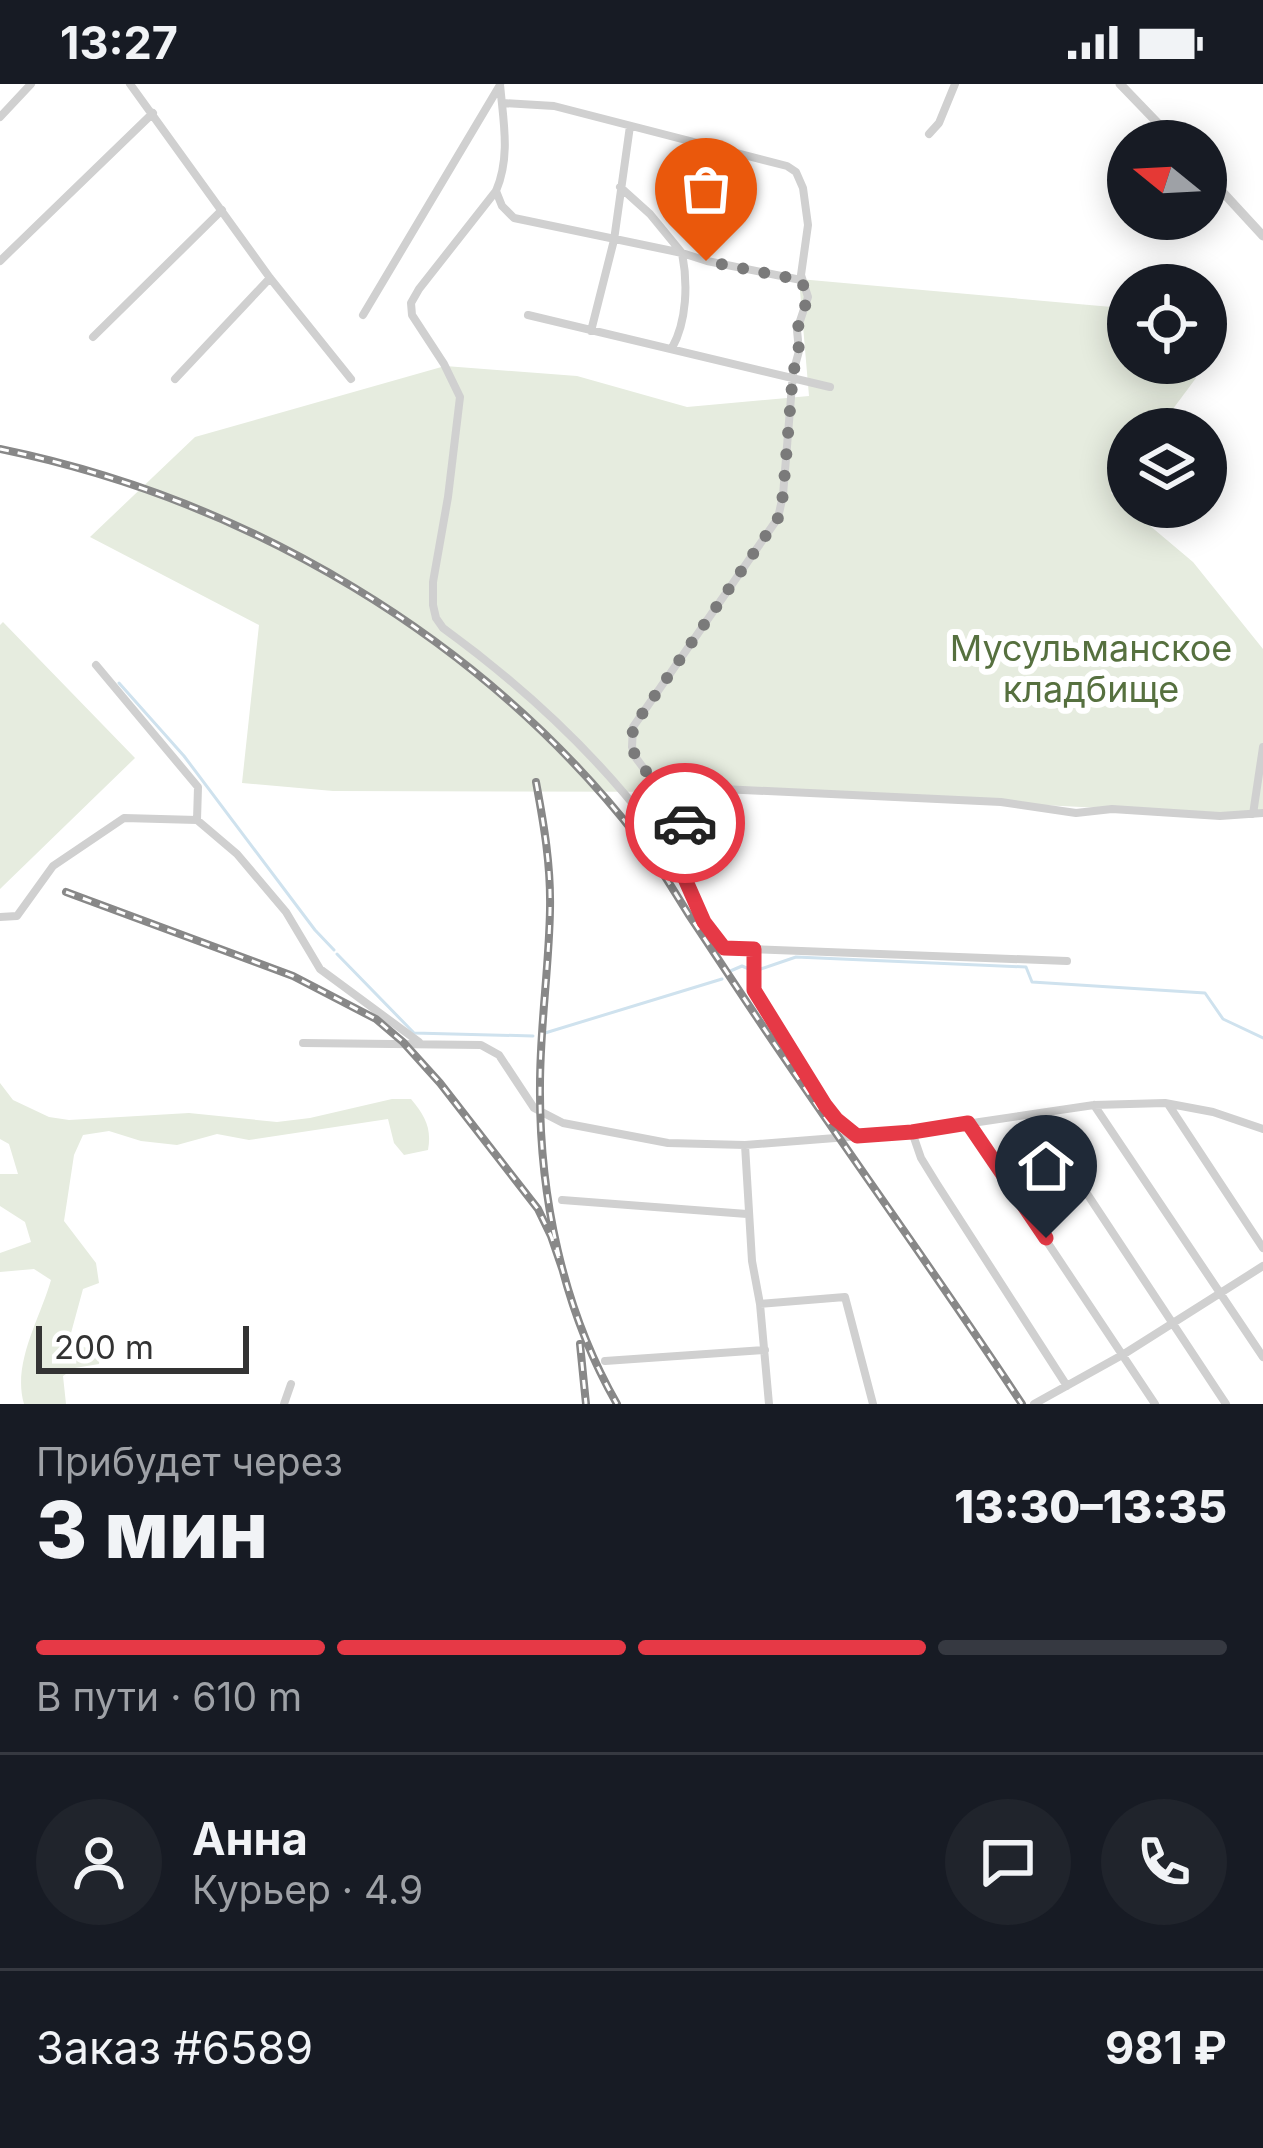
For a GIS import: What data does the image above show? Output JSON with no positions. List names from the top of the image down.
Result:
{
  "parks": ["Мусульманское кладбище"],
  "scale_bar": "200 m",
  "north": "left",
  "page": {
    "status": "13:27",
    "scale": "200 m",
    "heading": ["3 мин", "Прибудет через", "13:30–13:35"],
    "panel": [
      "Анна",
      "Курьер · 4.9",
      "Заказ #6589",
      "981 ₽"
    ],
    "bar": "В пути · 610 m"
  }
}
